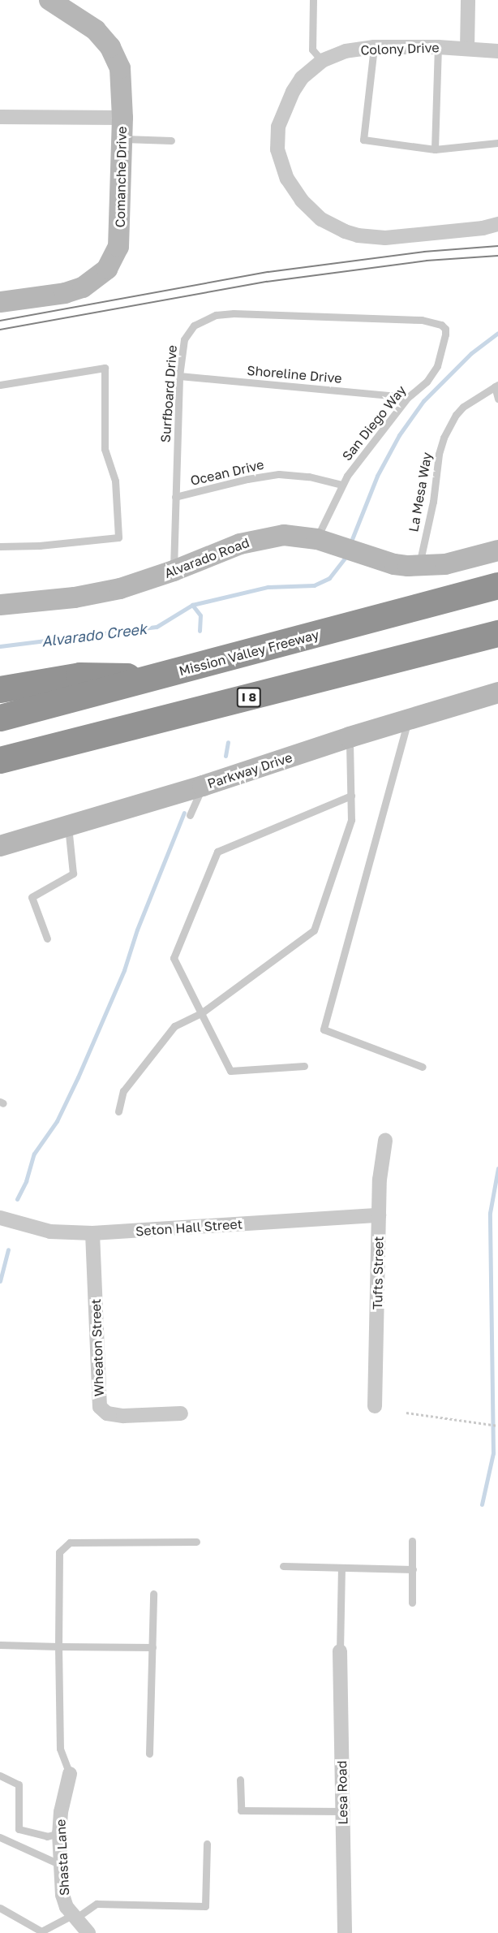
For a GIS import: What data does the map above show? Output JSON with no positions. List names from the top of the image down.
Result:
{
  "streets": {
    "highway": ["Mission Valley Freeway", "I 8"],
    "street": [
      "Colony Drive",
      "Comanche Drive",
      "Alvarado Road",
      "Parkway Drive",
      "Seton Hall Street",
      "Tufts Street",
      "Wheaton Street",
      "Lesa Road",
      "Shasta Lane"
    ],
    "lane": [
      "Shoreline Drive",
      "Surfboard Drive",
      "San Diego Way",
      "Ocean Drive",
      "La Mesa Way"
    ]
  },
  "crossings": [
    ["Shoreline Drive", "Surfboard Drive"],
    ["Shoreline Drive", "San Diego Way"],
    ["Surfboard Drive", "San Diego Way"],
    ["Surfboard Drive", "Ocean Drive"],
    ["Surfboard Drive", "Alvarado Road"],
    ["San Diego Way", "Ocean Drive"],
    ["San Diego Way", "Alvarado Road"],
    ["La Mesa Way", "Alvarado Road"],
    ["Seton Hall Street", "Tufts Street"],
    ["Seton Hall Street", "Wheaton Street"]
  ],
  "water": ["Alvarado Creek"]
}
